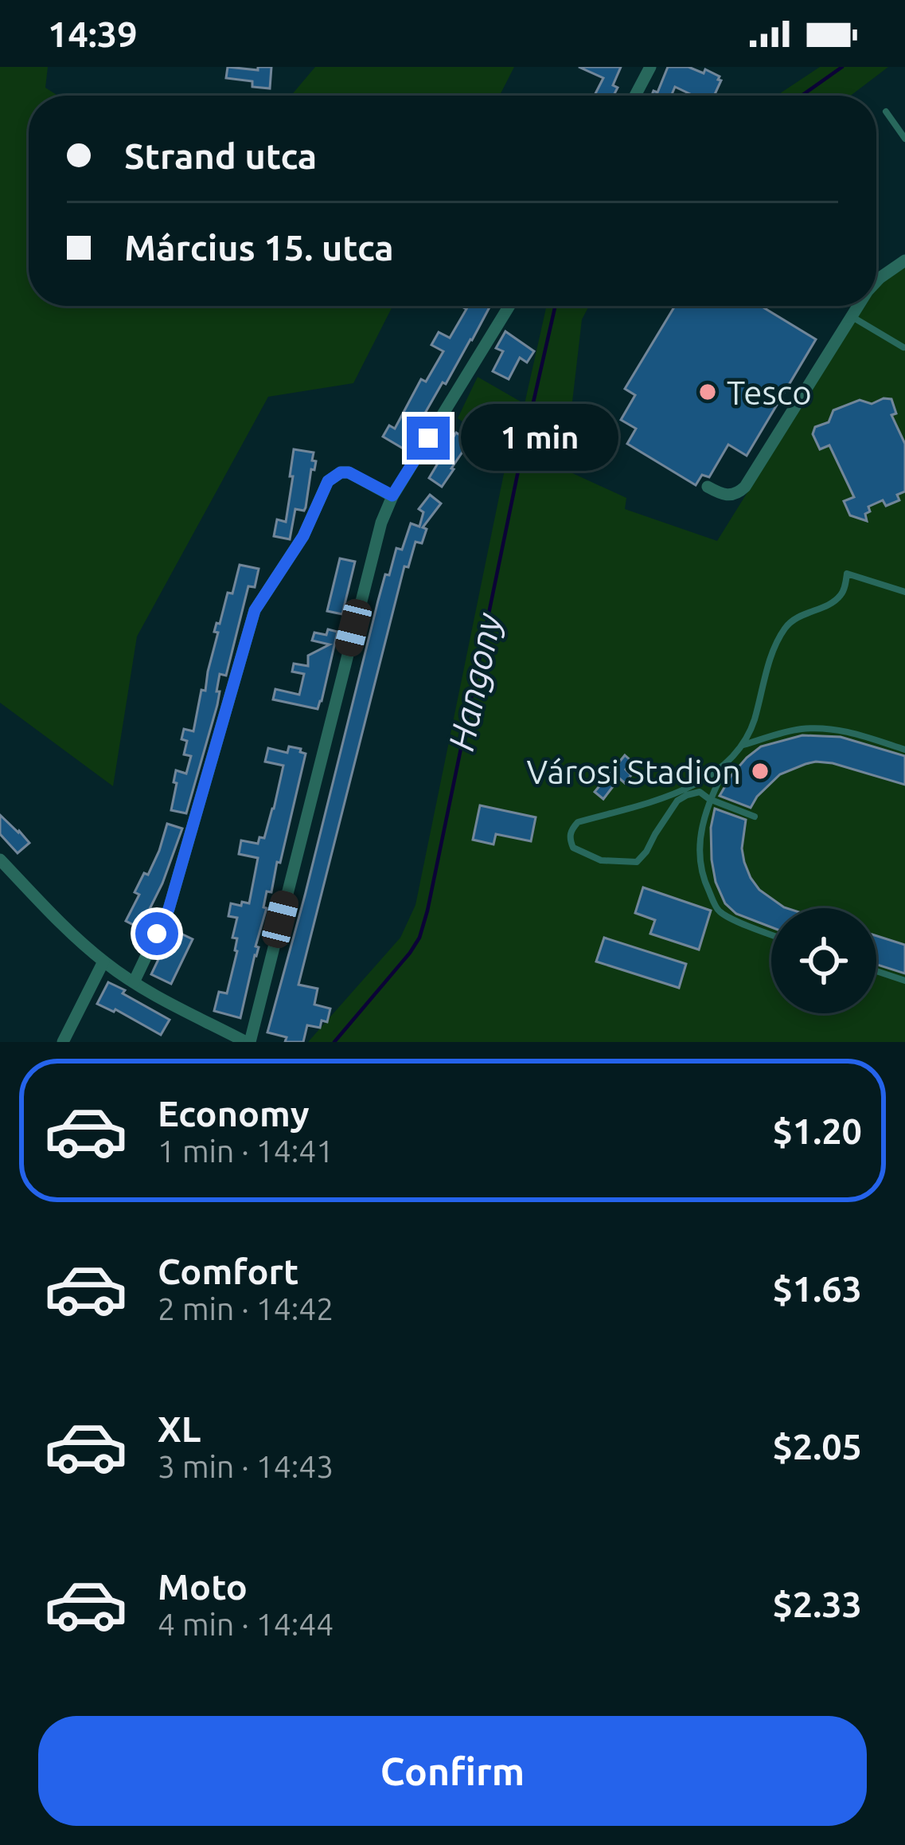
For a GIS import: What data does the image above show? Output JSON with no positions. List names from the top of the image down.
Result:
{
  "water": ["Hangony"],
  "places": ["Tesco", "Városi Stadion"],
  "page": {
    "status": "14:39",
    "banner": ["Strand utca", "Március 15. utca"],
    "bubble": "1 min",
    "list": [
      {
        "name": "Economy",
        "note": "1 min · 14:41",
        "value": "$1.20"
      },
      {
        "name": "Comfort",
        "note": "2 min · 14:42",
        "value": "$1.63"
      },
      {
        "name": "XL",
        "note": "3 min · 14:43",
        "value": "$2.05"
      },
      {
        "name": "Moto",
        "note": "4 min · 14:44",
        "value": "$2.33"
      }
    ],
    "buttons": "Confirm"
  }
}
